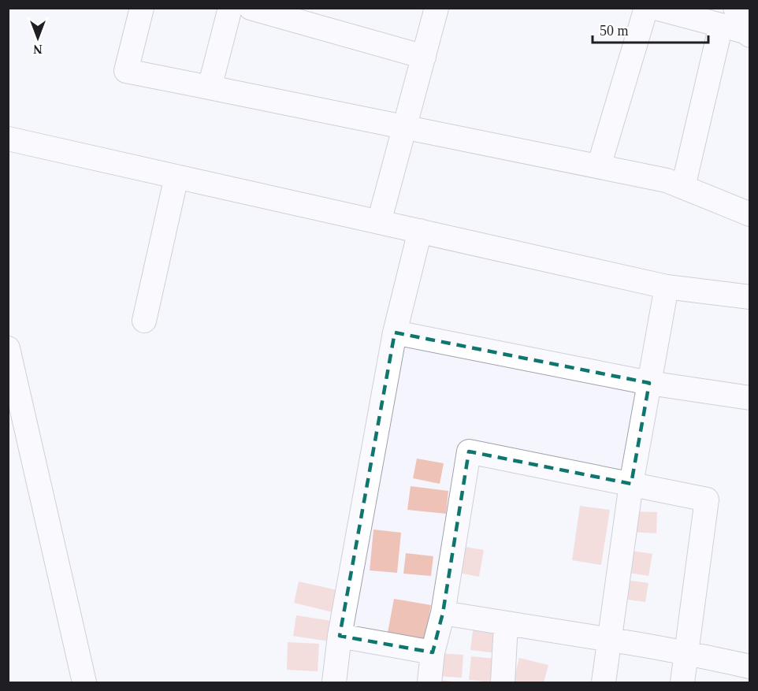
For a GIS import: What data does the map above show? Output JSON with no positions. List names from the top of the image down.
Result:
{
  "scale_bar": "50 m",
  "north": "bottom"
}
